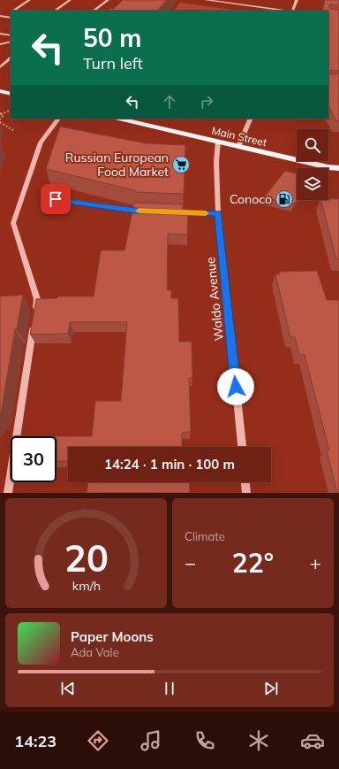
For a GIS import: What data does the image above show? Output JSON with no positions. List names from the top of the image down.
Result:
{
  "streets": {
    "main road": ["Main Street"],
    "street": ["Waldo Avenue"]
  },
  "crossings": [
    ["Main Street", "Waldo Avenue"]
  ],
  "places": {
    "supermarket": ["Russian European Food Market"],
    "fuel station": ["Conoco"]
  },
  "page": {
    "turn": ["50 m", "Turn left"],
    "limit": "30",
    "trip": "14:24 · 1 min · 100 m",
    "tile": "Climate",
    "heat": ["−", "22°", "+"],
    "song": ["Paper Moons", "Ada Vale"],
    "tabs": "14:23",
    "gauge": ["20", "km/h"]
  }
}
